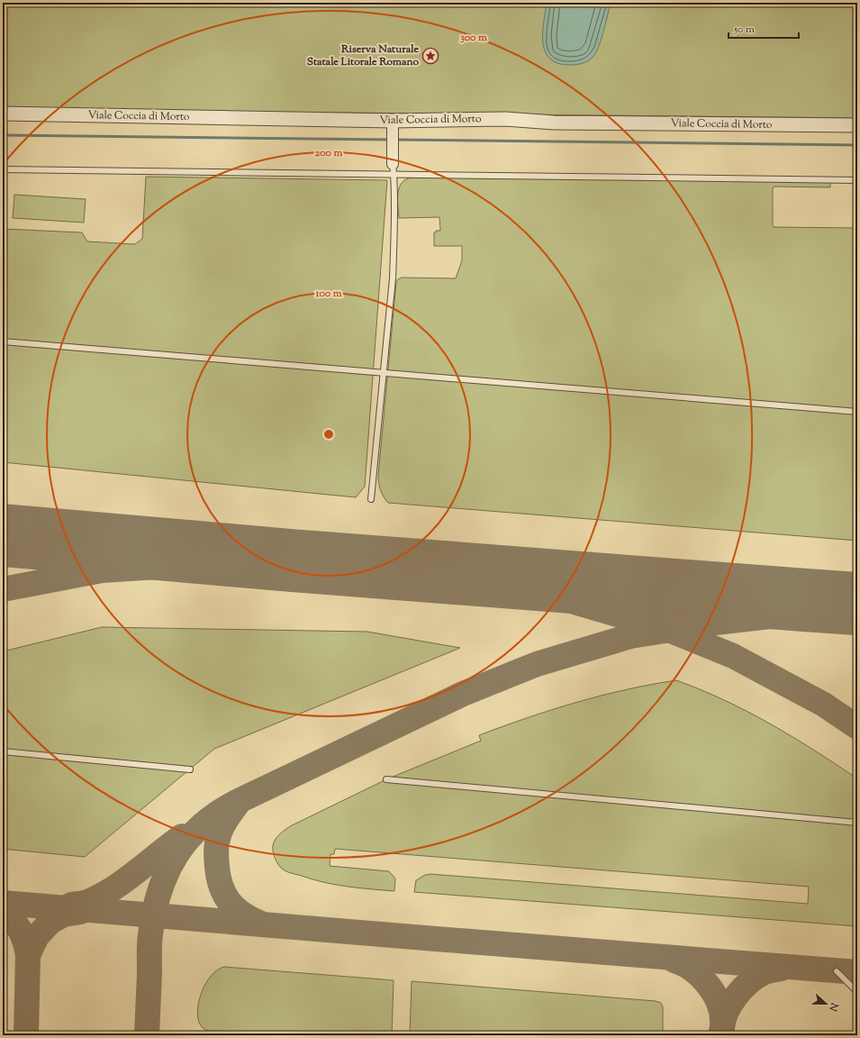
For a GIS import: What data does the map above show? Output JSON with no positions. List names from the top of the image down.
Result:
{
  "streets": {
    "street": ["Viale Coccia di Morto"]
  },
  "places": {
    "place": ["Riserva Naturale Statale Litorale Romano"]
  },
  "scale_bar": "50 m",
  "north": "right",
  "rings": ["300 m", "200 m", "100 m"]
}
